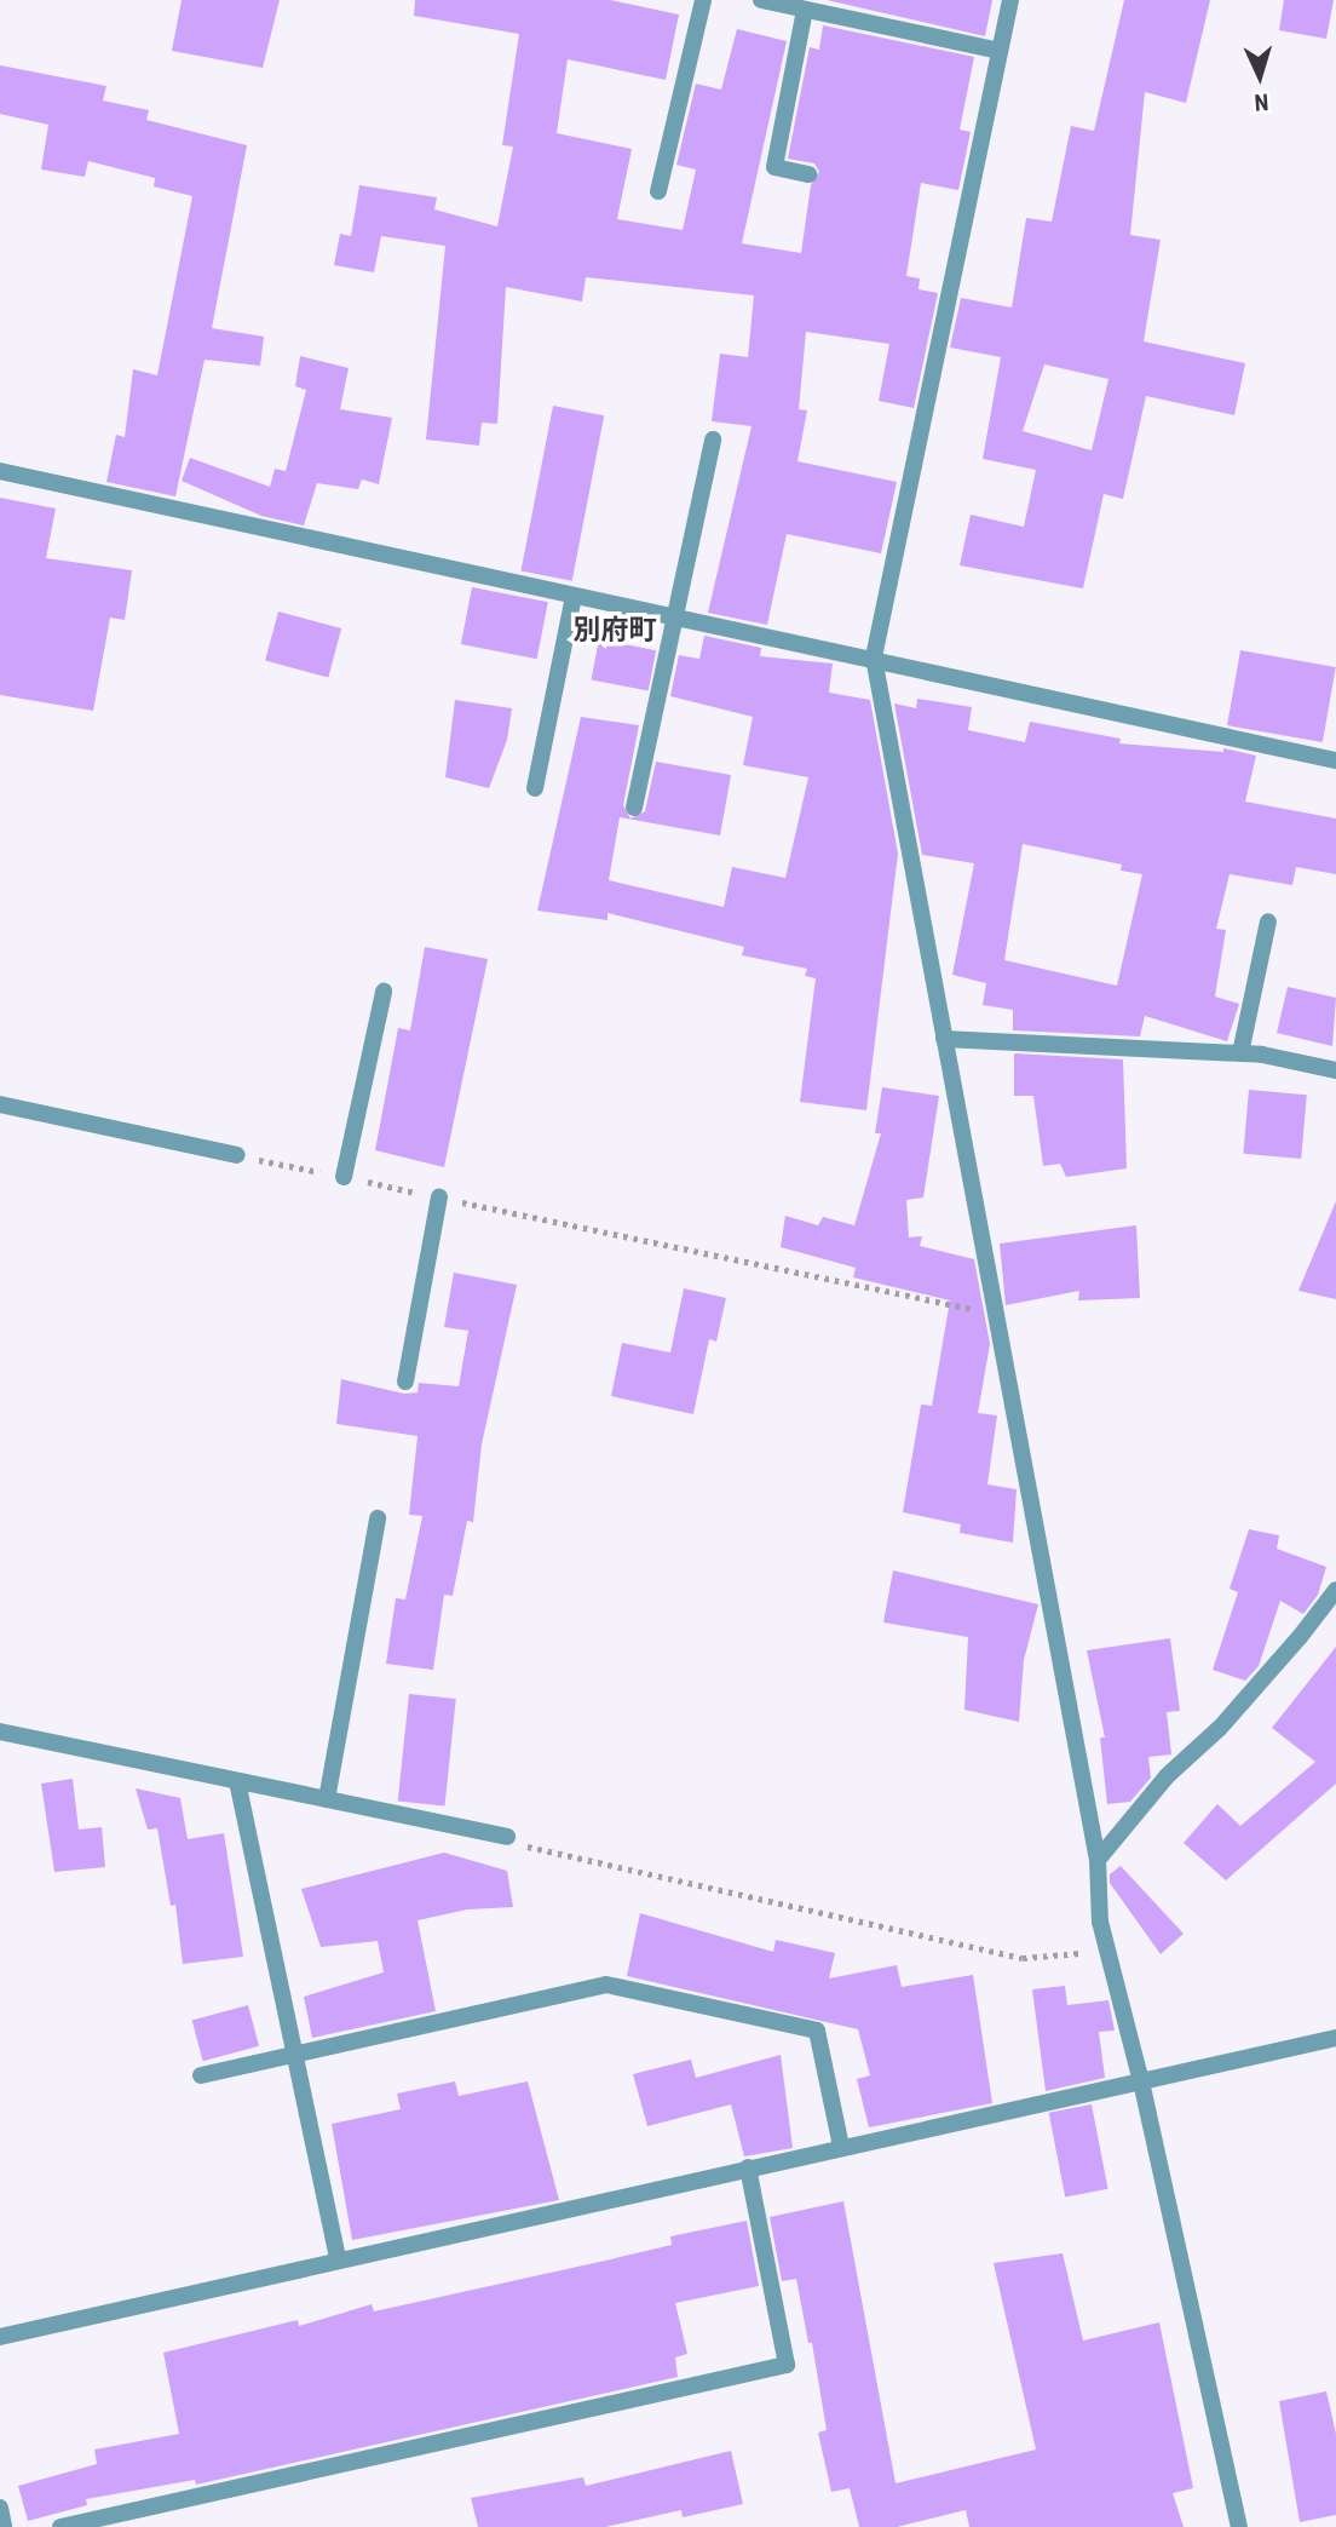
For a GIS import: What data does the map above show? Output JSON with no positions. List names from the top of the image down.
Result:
{
  "districts": ["別府町"],
  "north": "bottom"
}
